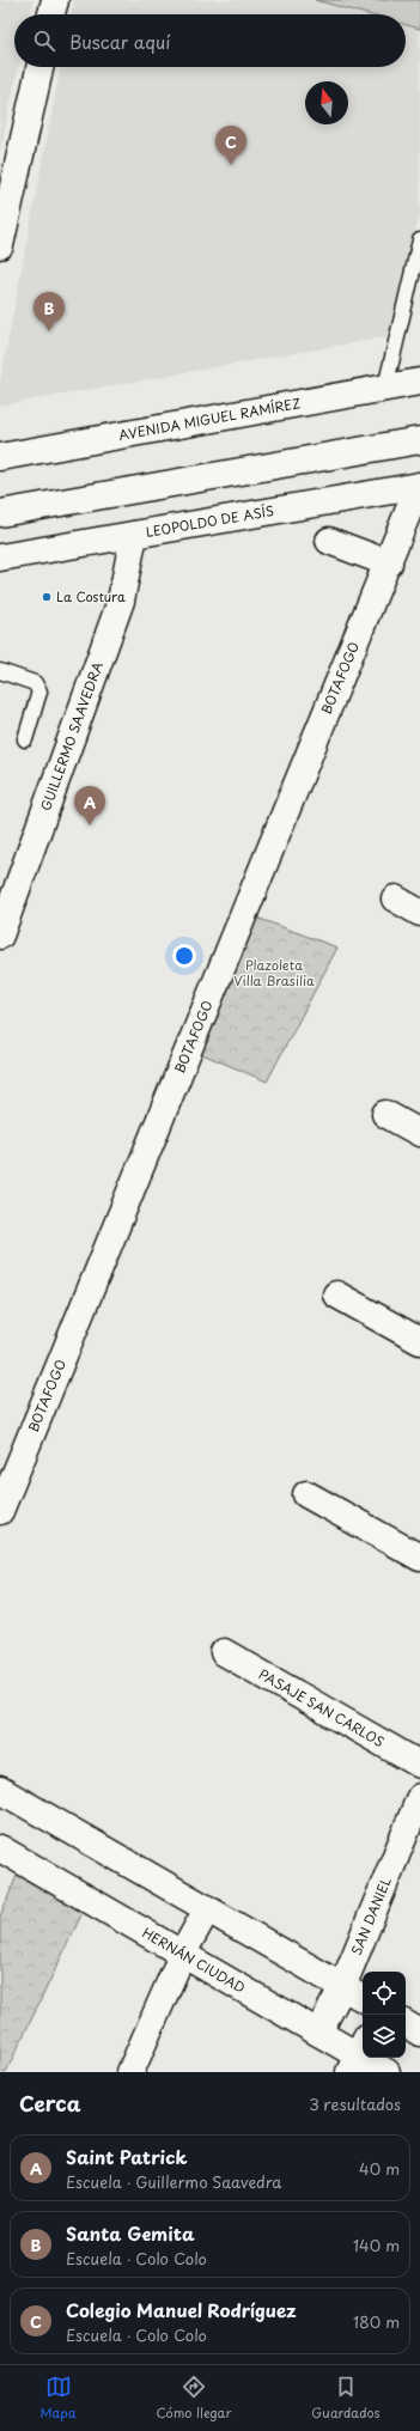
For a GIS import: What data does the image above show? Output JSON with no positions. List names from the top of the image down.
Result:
{
  "streets": {
    "street": [
      "AVENIDA MIGUEL RAMÍREZ",
      "LEOPOLDO DE ASÍS",
      "BOTAFOGO",
      "GUILLERMO SAAVEDRA",
      "PASAJE SAN CARLOS",
      "SAN DANIEL",
      "HERNÁN CIUDAD"
    ]
  },
  "crossings": [
    ["LEOPOLDO DE ASÍS", "BOTAFOGO"],
    ["LEOPOLDO DE ASÍS", "GUILLERMO SAAVEDRA"],
    ["SAN DANIEL", "HERNÁN CIUDAD"]
  ],
  "parks": ["Plazoleta Villa Brasilia"],
  "places": ["La Costura"],
  "north": "top",
  "page": {
    "search": "Buscar aquí",
    "pins": ["C", "B", "A"],
    "heading": ["Cerca", "3 resultados"],
    "list": [
      {
        "mark": "A",
        "name": "Saint Patrick",
        "note": "Escuela · Guillermo Saavedra",
        "value": "40 m"
      },
      {
        "mark": "B",
        "name": "Santa Gemita",
        "note": "Escuela · Colo Colo",
        "value": "140 m"
      },
      {
        "mark": "C",
        "name": "Colegio Manuel Rodríguez",
        "note": "Escuela · Colo Colo",
        "value": "180 m"
      }
    ],
    "nav": ["Mapa", "Cómo llegar", "Guardados"]
  }
}
